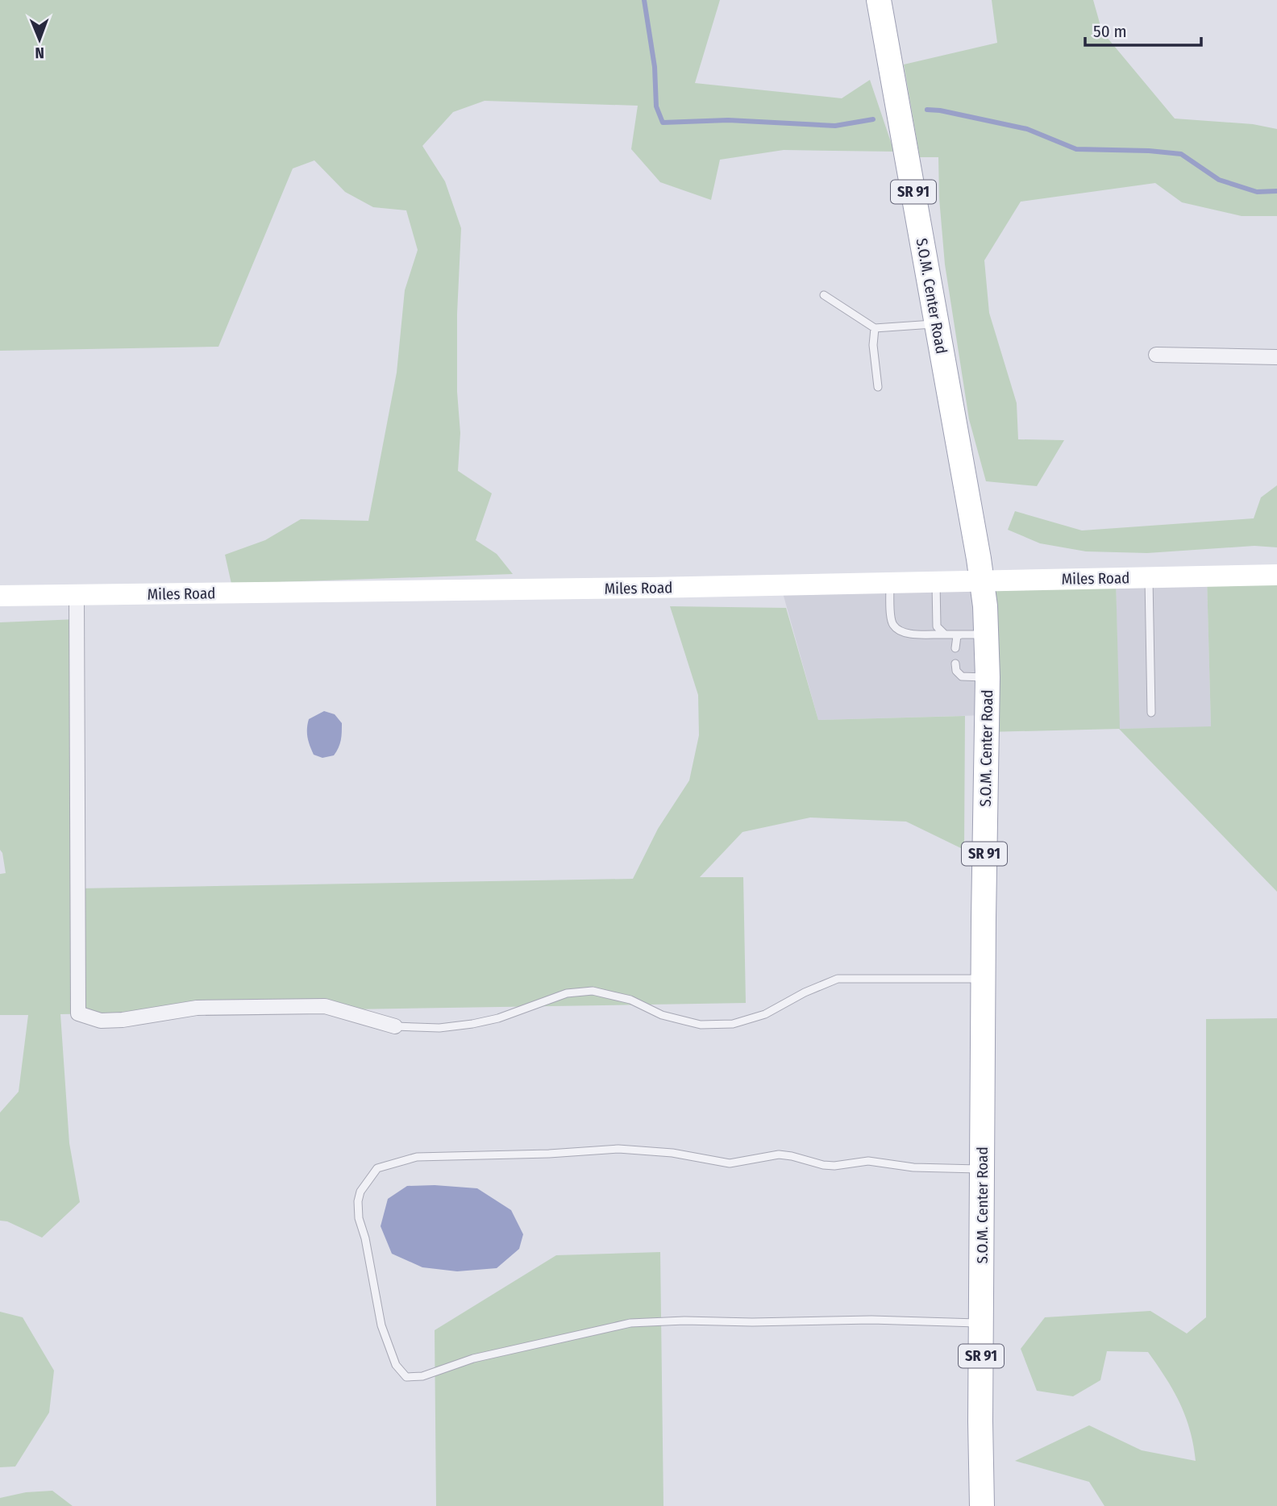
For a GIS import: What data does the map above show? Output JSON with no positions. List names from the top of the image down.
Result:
{
  "streets": {
    "main road": ["SR 91", "S.O.M. Center Road", "Miles Road"]
  },
  "crossings": [
    ["S.O.M. Center Road", "Miles Road"]
  ],
  "scale_bar": "50 m",
  "north": "bottom"
}
